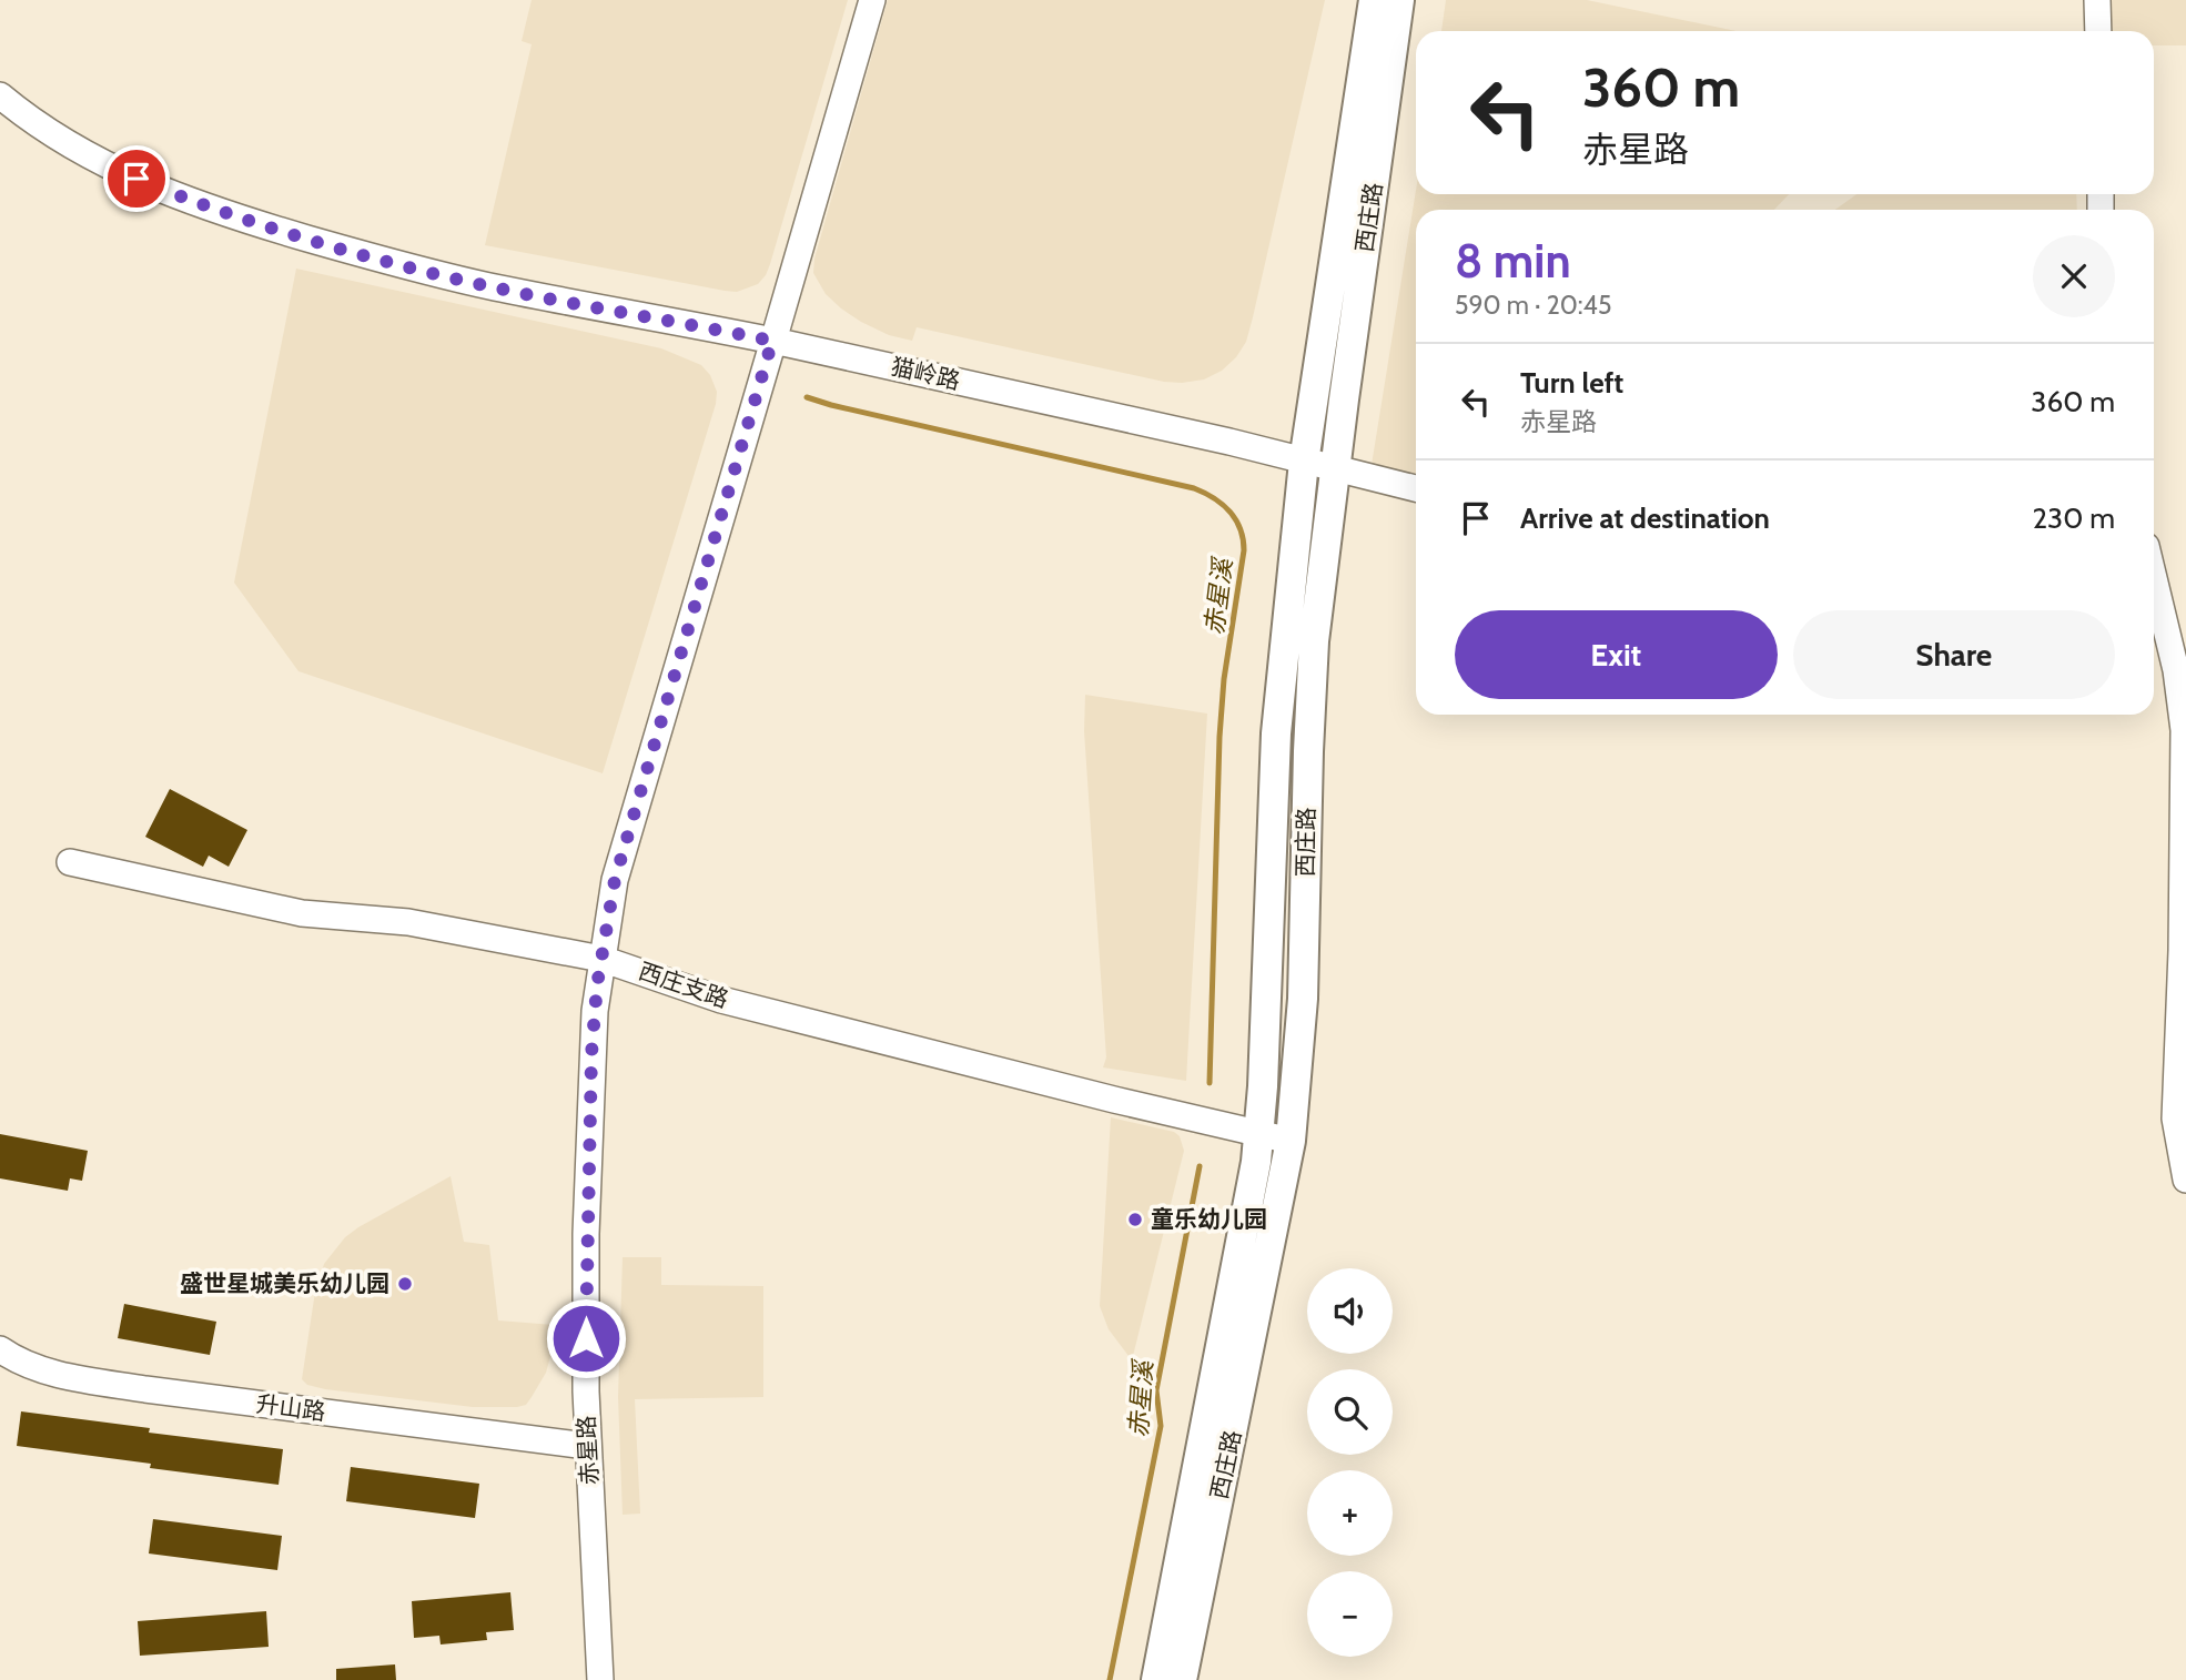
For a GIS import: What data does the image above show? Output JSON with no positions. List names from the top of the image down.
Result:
{
  "streets": {
    "main road": ["西庄路"],
    "street": [
      "猫岭路",
      "西庄支路",
      "升山路",
      "赤星路"
    ]
  },
  "crossings": [
    ["西庄路", "猫岭路"],
    ["西庄路", "西庄支路"],
    ["猫岭路", "赤星路"],
    ["西庄支路", "赤星路"],
    ["升山路", "赤星路"]
  ],
  "water": ["赤星溪"],
  "places": ["童乐幼儿园", "盛世星城美乐幼儿园"],
  "page": {
    "turn": ["360 m", "赤星路"],
    "heading": ["8 min", "590 m · 20:45"],
    "list": [
      {
        "name": "Turn left",
        "note": "赤星路",
        "value": "360 m"
      },
      {
        "name": "Arrive at destination",
        "value": "230 m"
      }
    ],
    "buttons": ["Exit", "Share"],
    "map_buttons": ["+", "−"]
  }
}
